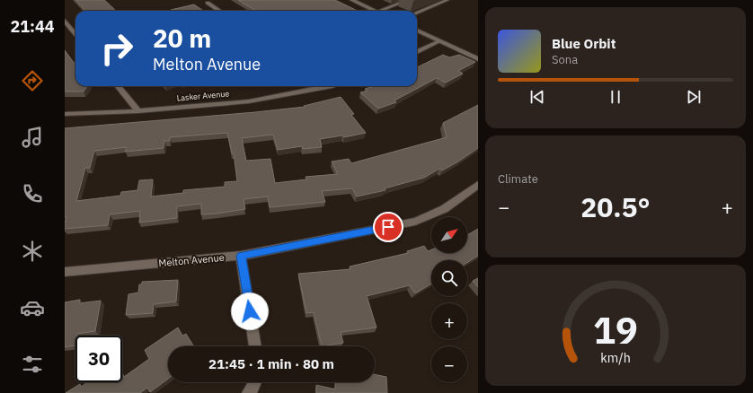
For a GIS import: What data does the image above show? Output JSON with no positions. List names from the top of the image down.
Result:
{
  "streets": {
    "street": ["Lasker Avenue", "Melton Avenue"]
  },
  "north": "top right",
  "page": {
    "tabs": "21:44",
    "turn": ["20 m", "Melton Avenue"],
    "song": ["Blue Orbit", "Sona"],
    "tile": "Climate",
    "heat": ["−", "20.5°", "+"],
    "map_buttons": ["+", "−"],
    "limit": "30",
    "trip": "21:45 · 1 min · 80 m",
    "gauge": ["19", "km/h"]
  }
}
